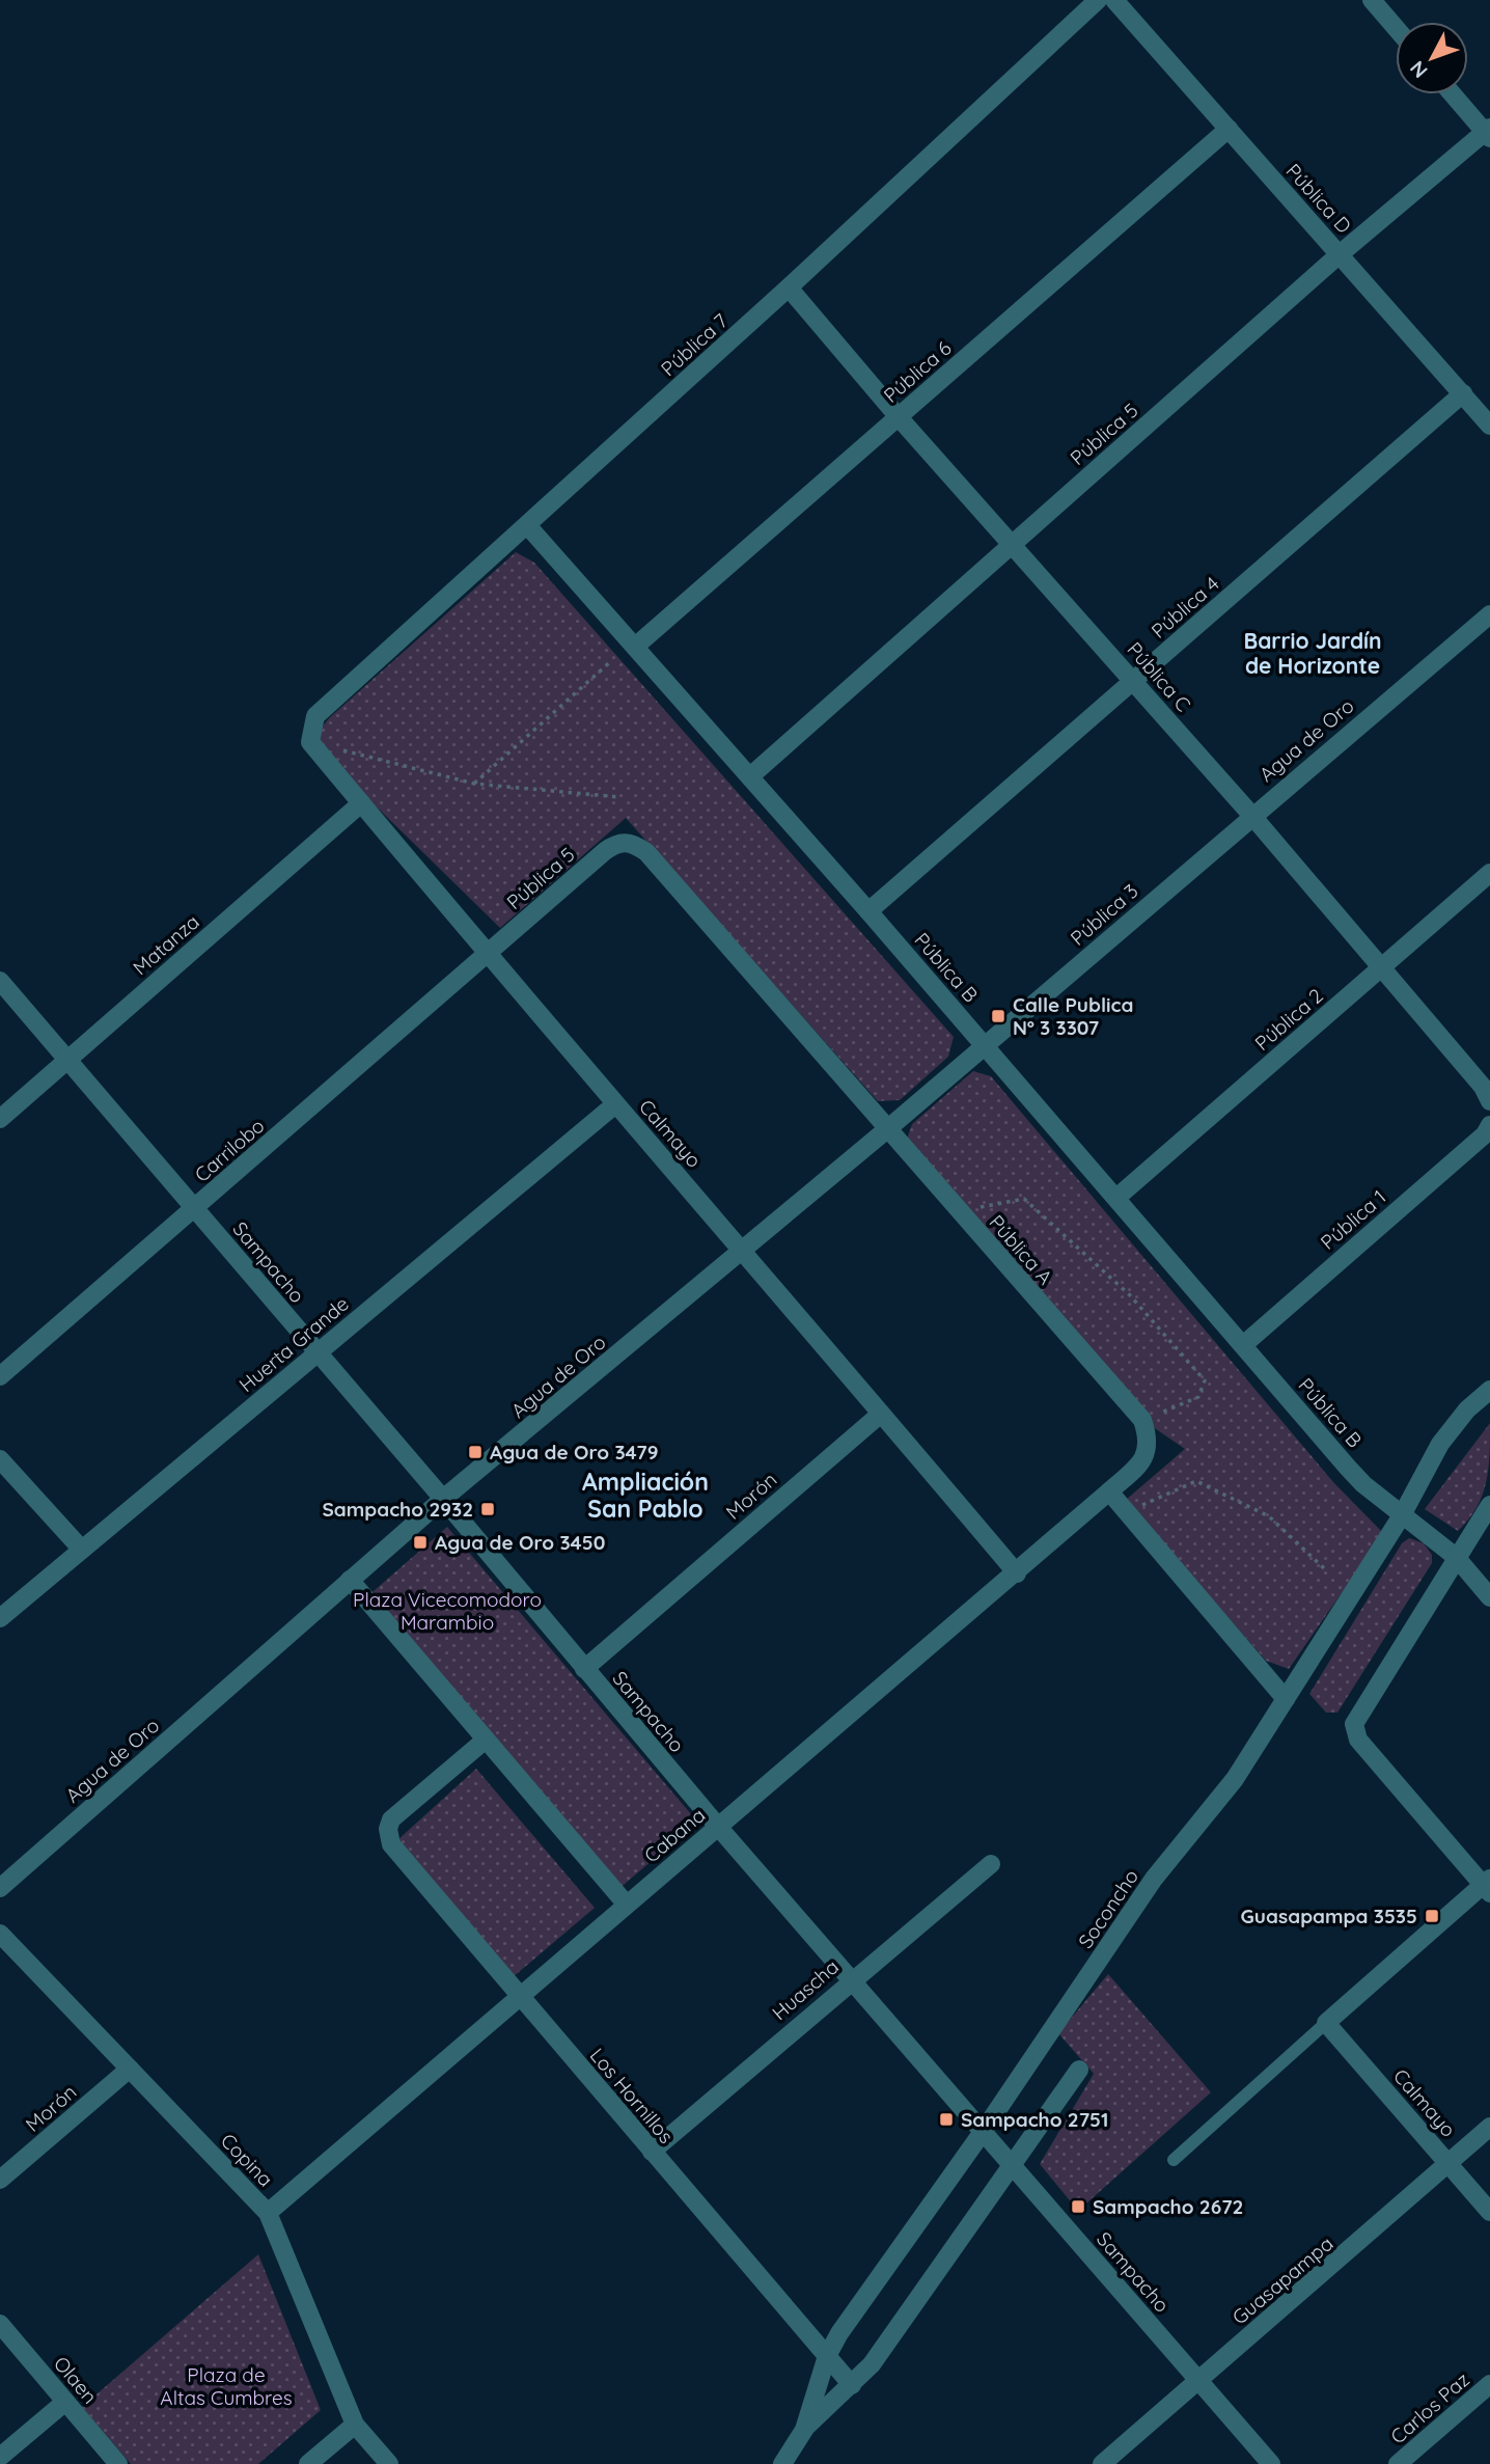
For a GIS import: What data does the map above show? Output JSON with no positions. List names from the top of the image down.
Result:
{
  "streets": {
    "street": [
      "Pública D",
      "Pública 7",
      "Pública 6",
      "Pública 5",
      "Pública 4",
      "Pública C",
      "Agua de Oro",
      "Pública 3",
      "Matanza",
      "Pública B",
      "Pública 2",
      "Calmayo",
      "Carrilobo",
      "Pública 1",
      "Pública A",
      "Sampacho",
      "Huerta Grande",
      "Morón",
      "Cabana",
      "Soconcho",
      "Huascha",
      "Los Hornillos",
      "Copina",
      "Guasapampa",
      "Olaen",
      "Carlos Paz"
    ]
  },
  "crossings": [
    ["Pública D", "Pública 6"],
    ["Pública D", "Pública 5"],
    ["Pública D", "Pública 4"],
    ["Pública 7", "Pública C"],
    ["Pública 7", "Pública B"],
    ["Pública 7", "Calmayo"],
    ["Pública 6", "Pública C"],
    ["Pública 6", "Pública B"],
    ["Pública 5", "Pública C"],
    ["Pública 5", "Pública B"],
    ["Pública 5", "Calmayo"],
    ["Pública 5", "Carrilobo"],
    ["Pública 5", "Pública A"],
    ["Pública 4", "Pública C"],
    ["Pública 4", "Pública B"],
    ["Pública C", "Agua de Oro"],
    ["Pública C", "Pública 3"],
    ["Pública C", "Pública 2"],
    ["Agua de Oro", "Pública 3"],
    ["Agua de Oro", "Pública B"],
    ["Agua de Oro", "Calmayo"],
    ["Agua de Oro", "Pública A"],
    ["Agua de Oro", "Sampacho"],
    ["Pública 3", "Pública B"],
    ["Matanza", "Calmayo"],
    ["Matanza", "Sampacho"],
    ["Pública B", "Pública 2"],
    ["Pública B", "Pública 1"],
    ["Pública B", "Soconcho"],
    ["Calmayo", "Carrilobo"],
    ["Calmayo", "Huerta Grande"],
    ["Calmayo", "Morón"],
    ["Calmayo", "Cabana"],
    ["Calmayo", "Guasapampa"],
    ["Carrilobo", "Sampacho"],
    ["Sampacho", "Huerta Grande"],
    ["Sampacho", "Morón"],
    ["Sampacho", "Cabana"],
    ["Sampacho", "Soconcho"],
    ["Sampacho", "Huascha"],
    ["Sampacho", "Guasapampa"],
    ["Morón", "Copina"],
    ["Cabana", "Los Hornillos"],
    ["Cabana", "Copina"],
    ["Soconcho", "Los Hornillos"],
    ["Huascha", "Los Hornillos"]
  ],
  "districts": ["Barrio Jardín de Horizonte", "Ampliación San Pablo"],
  "parks": ["Plaza Vicecomodoro Marambio", "Plaza de Altas Cumbres"],
  "places": {
    "transit": [
      "Calle Publica Nº 3 3307",
      "Agua de Oro 3479",
      "Sampacho 2932",
      "Agua de Oro 3450",
      "Guasapampa 3535",
      "Sampacho 2751",
      "Sampacho 2672"
    ]
  },
  "north": "bottom left"
}
